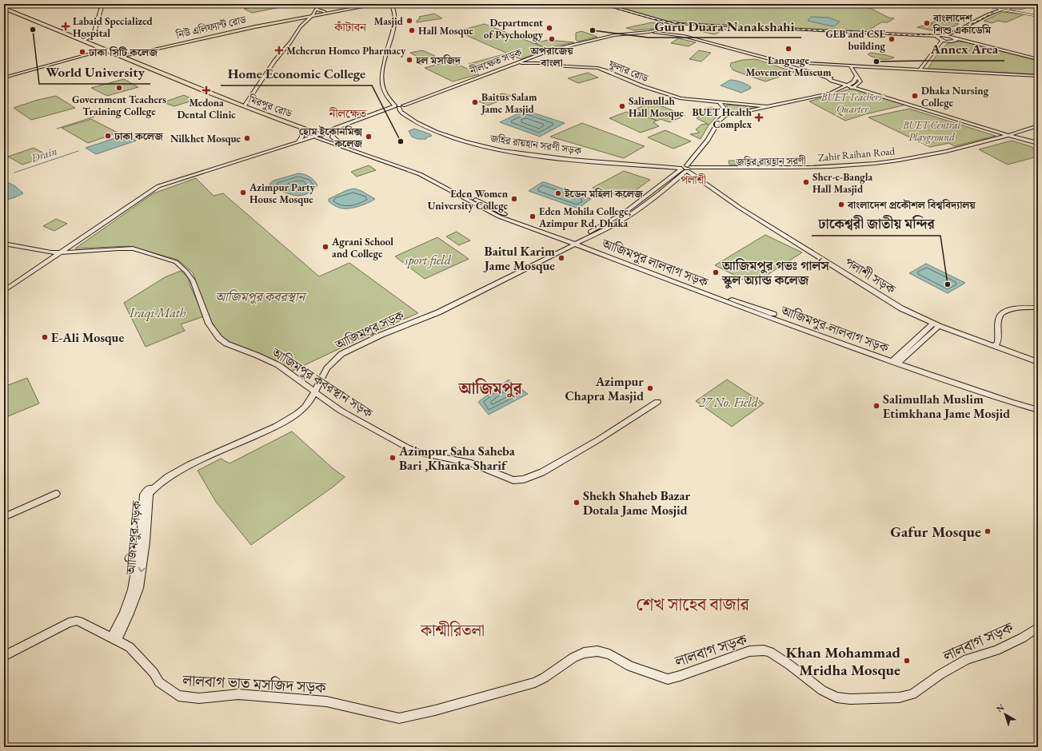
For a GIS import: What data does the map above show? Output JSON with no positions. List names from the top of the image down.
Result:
{
  "streets": {
    "highway": ["নিউ এলিফ্যান্ট রোড", "মিরপুর রোড"],
    "main road": [
      "নীলক্ষেত সড়ক",
      "ফুলার রোড",
      "জহির রায়হান সরণী সড়ক",
      "জহির রায়হান সরণী",
      "আজিমপুর লালবাগ সড়ক",
      "পলাশী সড়ক",
      "আজিমপুর-লালবাগ সড়ক",
      "আজিমপুর সড়ক",
      "আজিমপুর কবরস্থান সড়ক",
      "লালবাগ সড়ক",
      "লালবাগ ভাত মসজিদ সড়ক"
    ]
  },
  "crossings": [
    ["নিউ এলিফ্যান্ট রোড", "মিরপুর রোড"],
    ["নীলক্ষেত সড়ক", "ফুলার রোড"],
    ["নীলক্ষেত সড়ক", "মিরপুর রোড"],
    ["নীলক্ষেত সড়ক", "জহির রায়হান সরণী সড়ক"],
    ["মিরপুর রোড", "আজিমপুর লালবাগ সড়ক"],
    ["মিরপুর রোড", "আজিমপুর সড়ক"],
    ["জহির রায়হান সরণী সড়ক", "জহির রায়হান সরণী"],
    ["জহির রায়হান সরণী সড়ক", "পলাশী সড়ক"],
    ["জহির রায়হান সরণী সড়ক", "আজিমপুর সড়ক"],
    ["জহির রায়হান সরণী", "পলাশী সড়ক"],
    ["জহির রায়হান সরণী", "আজিমপুর সড়ক"],
    ["আজিমপুর লালবাগ সড়ক", "আজিমপুর-লালবাগ সড়ক"],
    ["আজিমপুর লালবাগ সড়ক", "আজিমপুর সড়ক"],
    ["পলাশী সড়ক", "আজিমপুর সড়ক"],
    ["আজিমপুর সড়ক", "আজিমপুর কবরস্থান সড়ক"],
    ["আজিমপুর সড়ক", "লালবাগ ভাত মসজিদ সড়ক"],
    ["লালবাগ সড়ক", "লালবাগ ভাত মসজিদ সড়ক"]
  ],
  "districts": [
    "কাঁটাবন",
    "নীলক্ষেত",
    "পলাশী",
    "আজিমপুর",
    "শেখ সাহেব বাজার",
    "কাশ্মীরিতলা"
  ],
  "water": ["Drain"],
  "parks": [
    "BUET Teachers' Quarter",
    "BUET Central Playground",
    "sport field",
    "আজিমপুর কবরস্থান",
    "Iraqi Math",
    "27 No. Field"
  ],
  "places": {
    "other": [
      "Masjid",
      "বাংলাদেশ শিশু একাডেমি",
      "Department of Psychology",
      "World University",
      "Hall Mosque",
      "Guru Duara Nanakshahi",
      "অপরাজেয় বাংলা",
      "GEB and CSE building",
      "Language Movement Museum",
      "ঢাকা সিটি কলেজ",
      "হল মসজিদ",
      "Annex Area",
      "Government Teachers Training College",
      "Dhaka Nursing College",
      "Baitus Salam Jame Masjid",
      "Salimullah Hall Mosque",
      "ঢাকা কলেজ",
      "হোম ইকোনমিক্স কলেজ",
      "Nilkhet Mosque",
      "Home Economic College",
      "Sher-e-Bangla Hall Masjid",
      "Azimpur Party House Mosque",
      "ইডেন মহিলা কলেজ",
      "Eden Women University College",
      "বাংলাদেশ প্রকৌশল বিশ্ববিদ্যালয়",
      "Eden Mohila College, Azimpur Rd, Dhaka",
      "Agrani School and College",
      "Baitul Karim Jame Mosque",
      "আজিমপুর গভঃ গার্লস স্কুল অ্যান্ড কলেজ",
      "ঢাকেশ্বরী জাতীয় মন্দির",
      "E-Ali Mosque",
      "Azimpur Chapra Masjid",
      "Salimullah Muslim Etimkhana Jame Mosjid",
      "Azimpur Saha Saheba Bari ,Khanka Sharif",
      "Shekh Shaheb Bazar Dotala Jame Mosjid",
      "Gafur Mosque",
      "Khan Mohammad Mridha Mosque"
    ],
    "health": [
      "Labaid Specialized Hospital",
      "Meherun Homeo Pharmacy",
      "Medona Dental Clinic",
      "BUET Health Complex"
    ]
  },
  "north": "top left"
}
